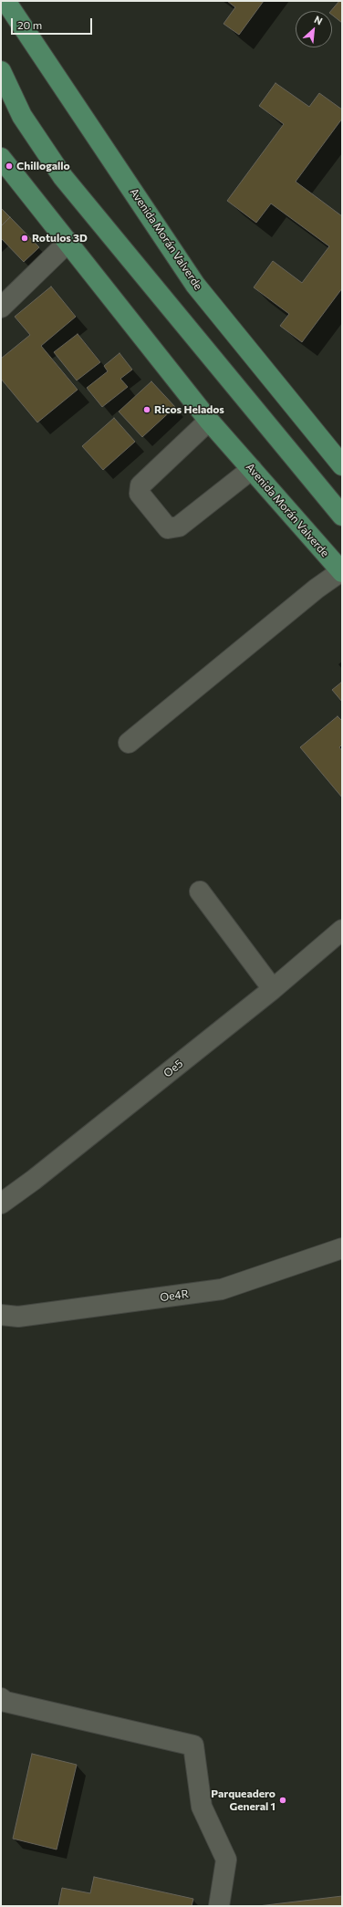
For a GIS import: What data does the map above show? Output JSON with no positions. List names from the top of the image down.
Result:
{
  "streets": {
    "main road": ["Avenida Morán Valverde"],
    "street": ["Oe5", "Oe4R"]
  },
  "places": [
    "Chillogallo",
    "Rotulos 3D",
    "Ricos Helados",
    "Parqueadero General 1"
  ],
  "scale_bar": "20 m",
  "north": "top right"
}
